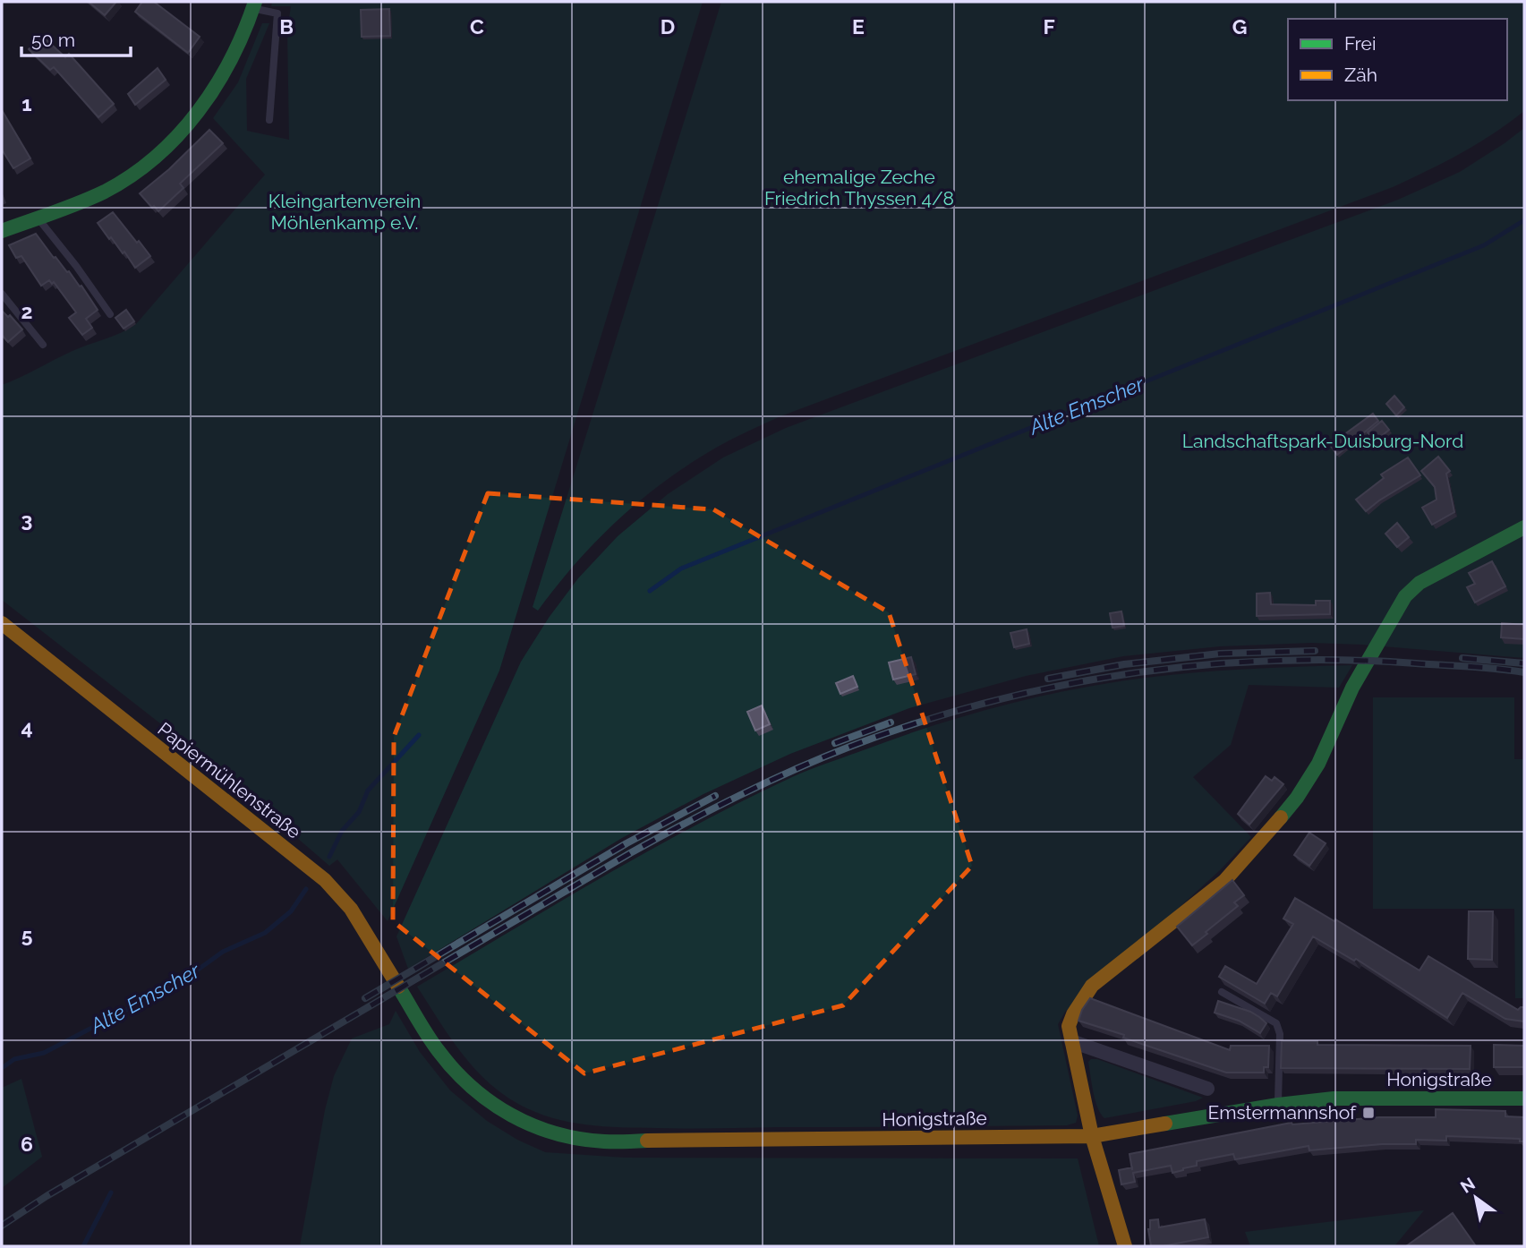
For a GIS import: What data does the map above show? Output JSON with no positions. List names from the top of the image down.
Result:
{
  "streets": {
    "main road": ["Papiermühlenstraße", "Honigstraße"]
  },
  "crossings": [
    ["Papiermühlenstraße", "Honigstraße"]
  ],
  "water": ["Alte Emscher"],
  "parks": ["ehemalige Zeche Friedrich Thyssen 4/8", "Kleingartenverein Möhlenkamp e.V.", "Landschaftspark-Duisburg-Nord"],
  "places": {
    "transit": ["Emstermannshof"]
  },
  "legend": ["Frei", "Zäh"],
  "scale_bar": "50 m",
  "north": "top left",
  "grid": {
    "columns": [
      "B",
      "C",
      "D",
      "E",
      "F",
      "G"
    ],
    "rows": [
      "1",
      "2",
      "3",
      "4",
      "5",
      "6"
    ]
  }
}
